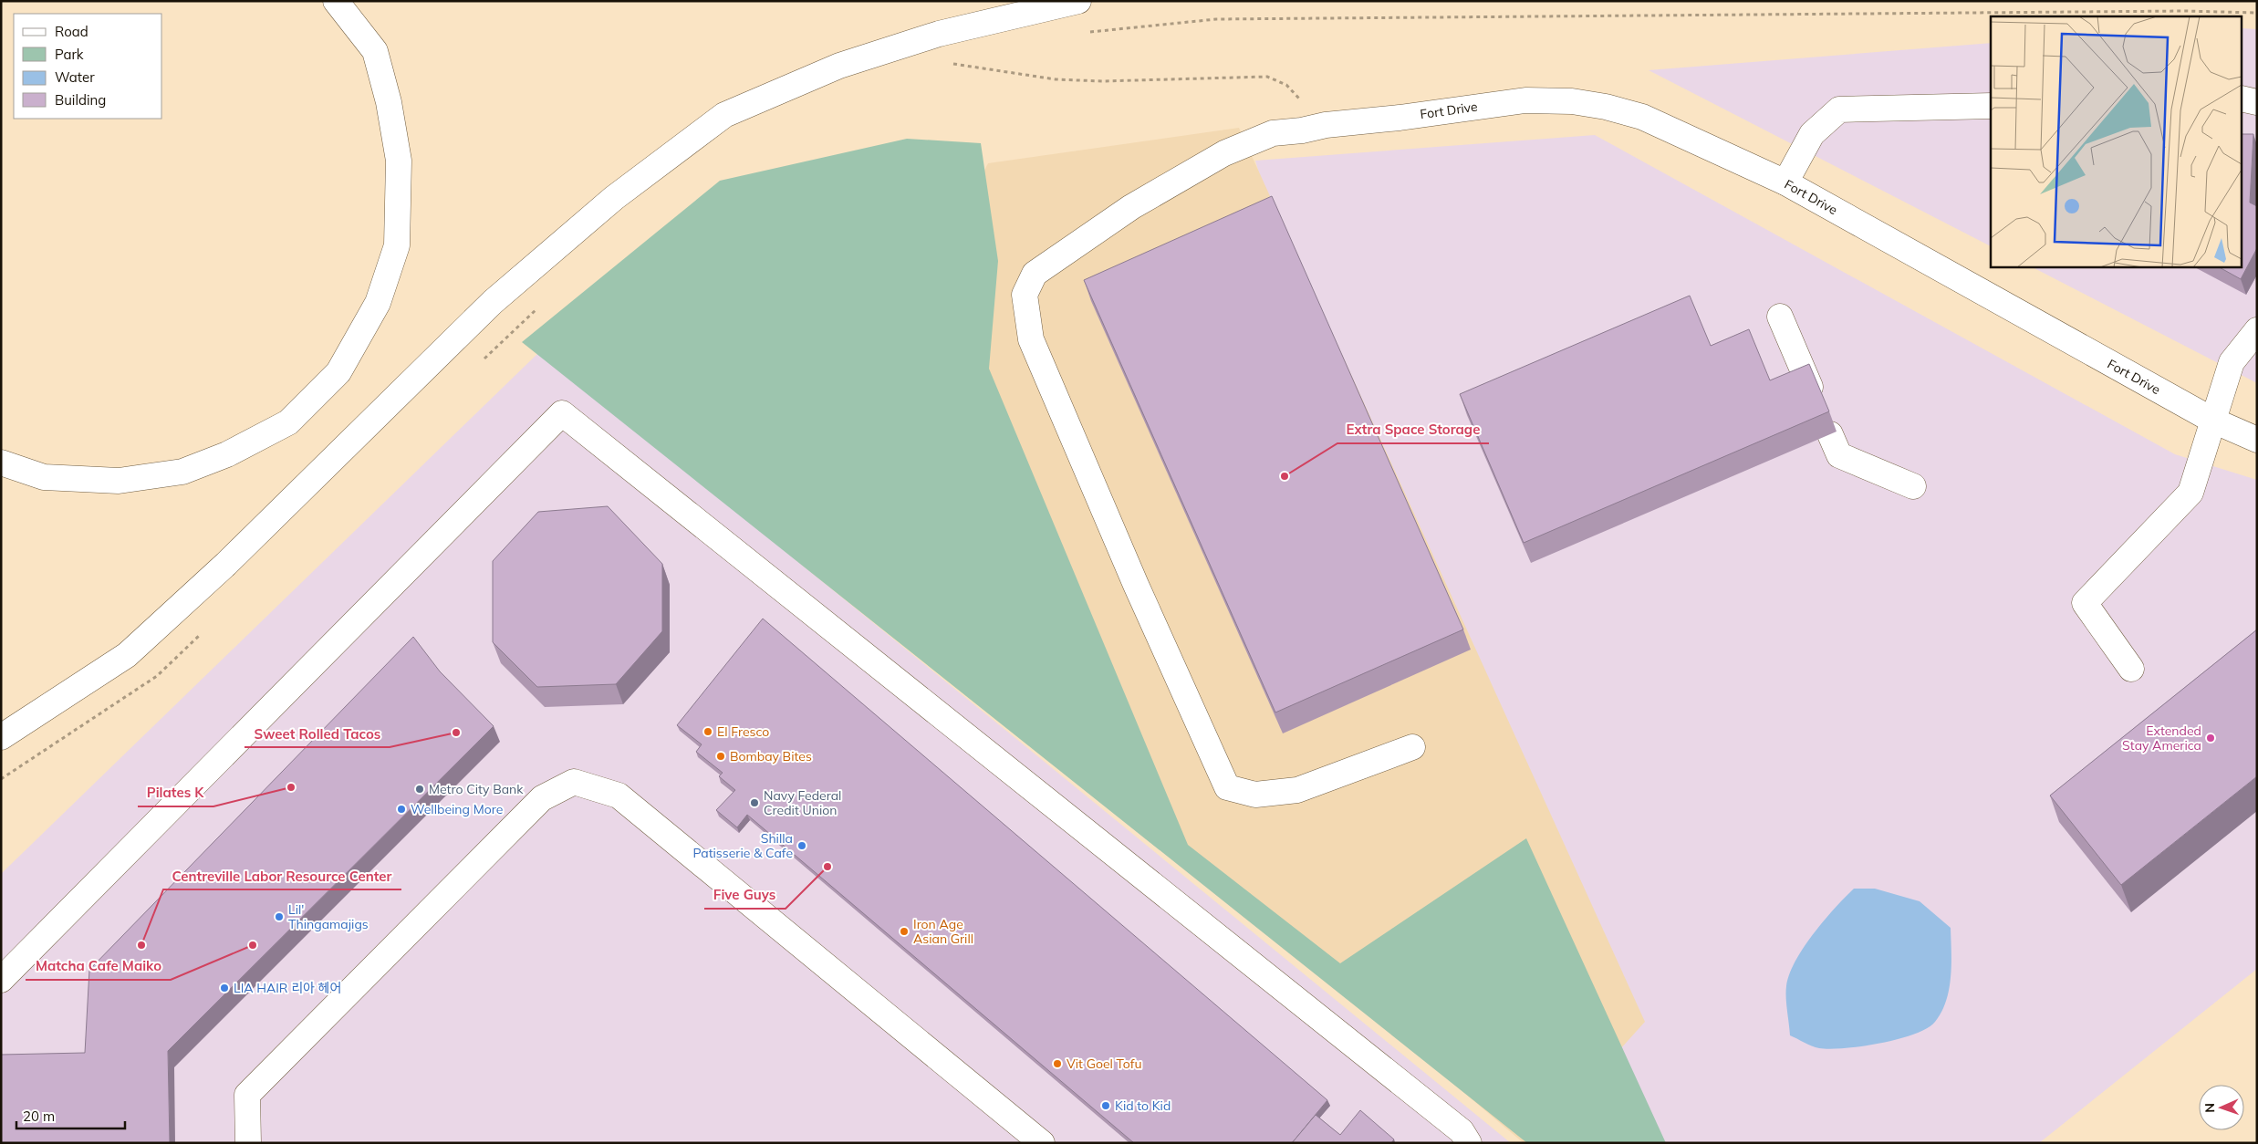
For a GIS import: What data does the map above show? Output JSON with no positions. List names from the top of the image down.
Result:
{
  "streets": {
    "main road": ["Fort Drive"]
  },
  "places": [
    "Extra Space Storage",
    "El Fresco",
    "Sweet Rolled Tacos",
    "Extended Stay America",
    "Bombay Bites",
    "Pilates K",
    "Metro City Bank",
    "Navy Federal Credit Union",
    "Wellbeing More",
    "Shilla Patisserie & Cafe",
    "Five Guys",
    "Lil' Thingamajigs",
    "Iron Age Asian Grill",
    "Centreville Labor Resource Center",
    "Matcha Cafe Maiko",
    "LIA HAIR 리아 헤어",
    "Vit Goel Tofu",
    "Kid to Kid"
  ],
  "legend": [
    "Road",
    "Park",
    "Water",
    "Building"
  ],
  "scale_bar": "20 m",
  "north": "left"
}
